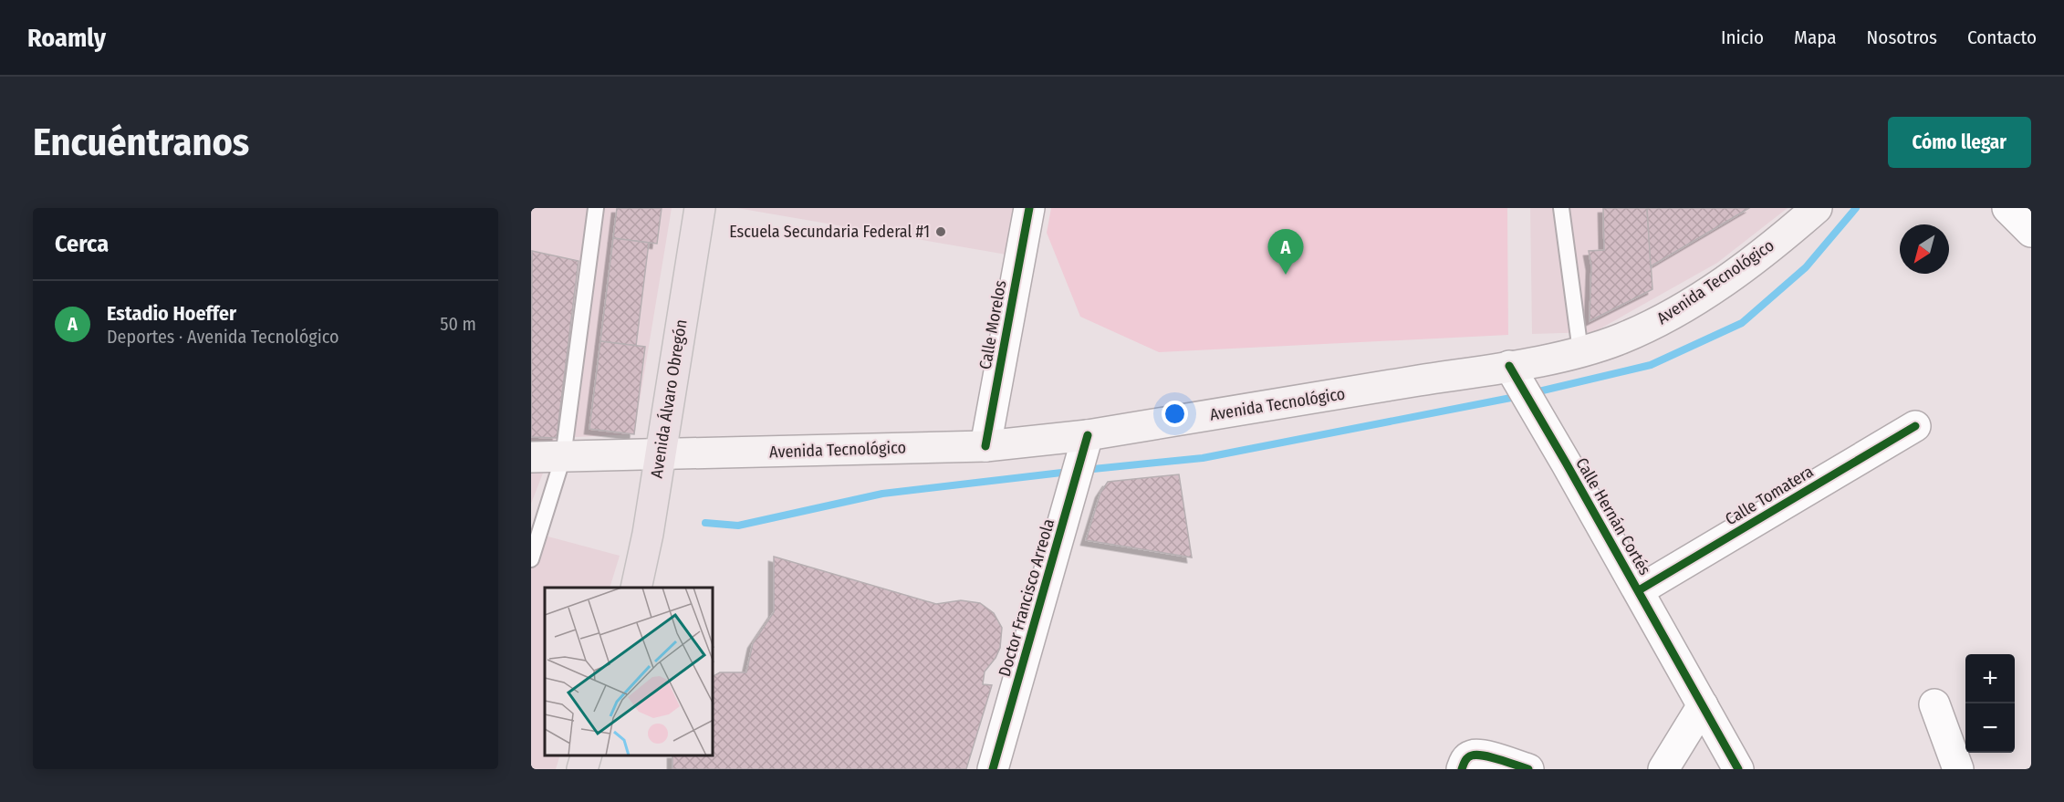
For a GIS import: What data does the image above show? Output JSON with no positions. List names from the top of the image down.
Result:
{
  "streets": {
    "highway": ["Avenida Álvaro Obregón"],
    "main road": ["Avenida Tecnológico"],
    "street": [
      "Calle Morelos",
      "Calle Tomatera",
      "Calle Hernán Cortés",
      "Doctor Francisco Arreola"
    ]
  },
  "crossings": [
    ["Avenida Tecnológico", "Calle Morelos"],
    ["Avenida Tecnológico", "Avenida Álvaro Obregón"],
    ["Avenida Tecnológico", "Calle Hernán Cortés"],
    ["Avenida Tecnológico", "Doctor Francisco Arreola"],
    ["Calle Tomatera", "Calle Hernán Cortés"]
  ],
  "places": ["Escuela Secundaria Federal #1"],
  "north": "bottom left",
  "page": {
    "header": "Roamly",
    "nav": [
      "Inicio",
      "Mapa",
      "Nosotros",
      "Contacto"
    ],
    "buttons": "Cómo llegar",
    "title": "Encuéntranos",
    "heading": "Cerca",
    "pins": "A",
    "list": [
      {
        "mark": "A",
        "name": "Estadio Hoeffer",
        "note": "Deportes · Avenida Tecnológico",
        "value": "50 m"
      }
    ],
    "map_buttons": ["+", "−"]
  }
}
